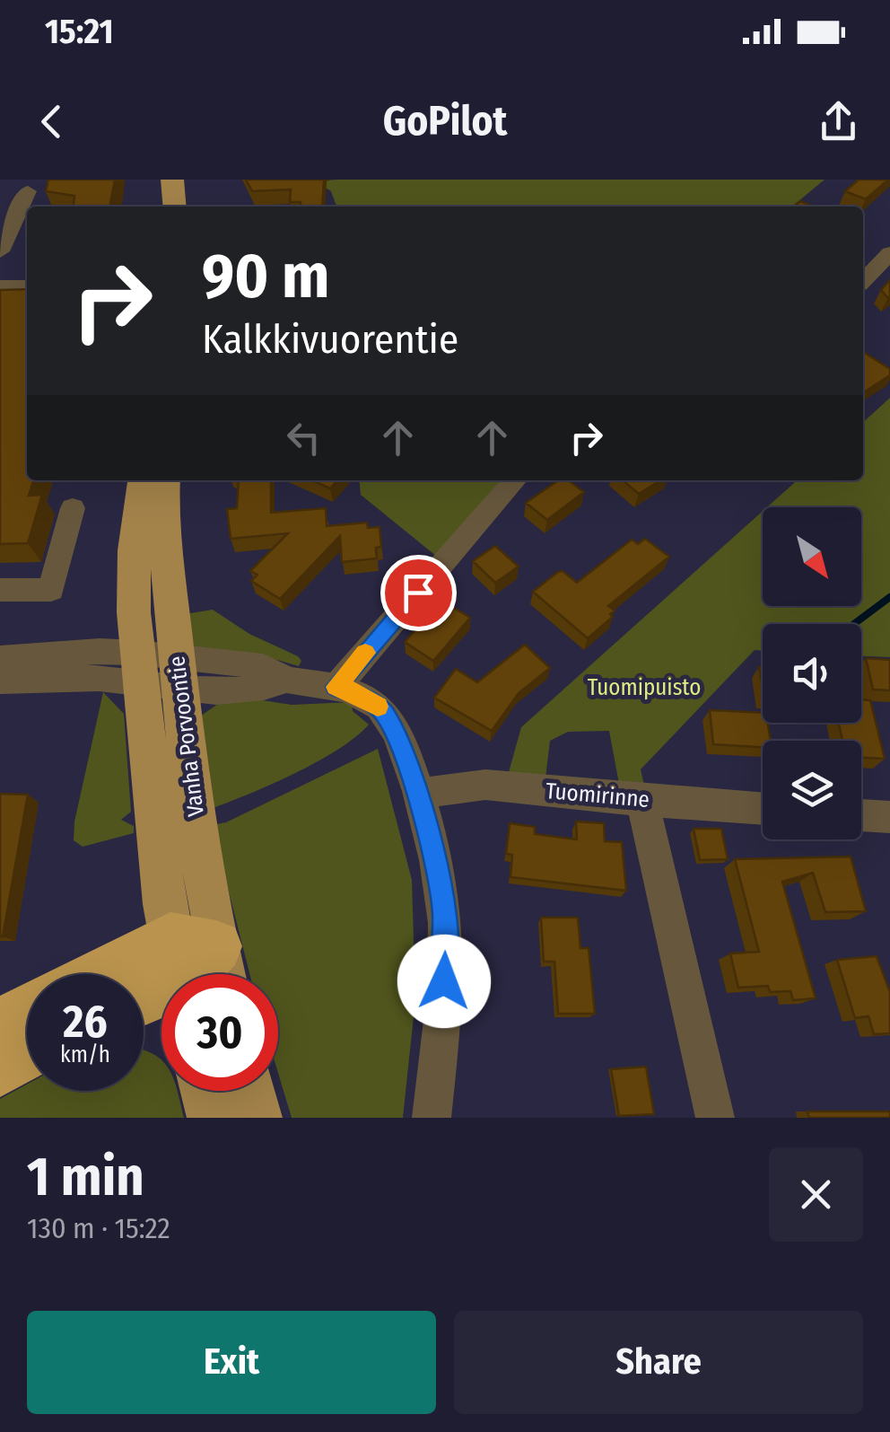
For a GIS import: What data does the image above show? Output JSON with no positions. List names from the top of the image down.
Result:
{
  "streets": {
    "main road": ["Vanha Porvoontie"],
    "street": ["Tuomirinne"]
  },
  "parks": ["Tuomipuisto"],
  "north": "bottom right",
  "page": {
    "status": "15:21",
    "header": "GoPilot",
    "turn": ["90 m", "Kalkkivuorentie"],
    "speed": "26 km/h",
    "limit": "30",
    "heading": ["1 min", "130 m · 15:22"],
    "buttons": ["Exit", "Share"]
  }
}
